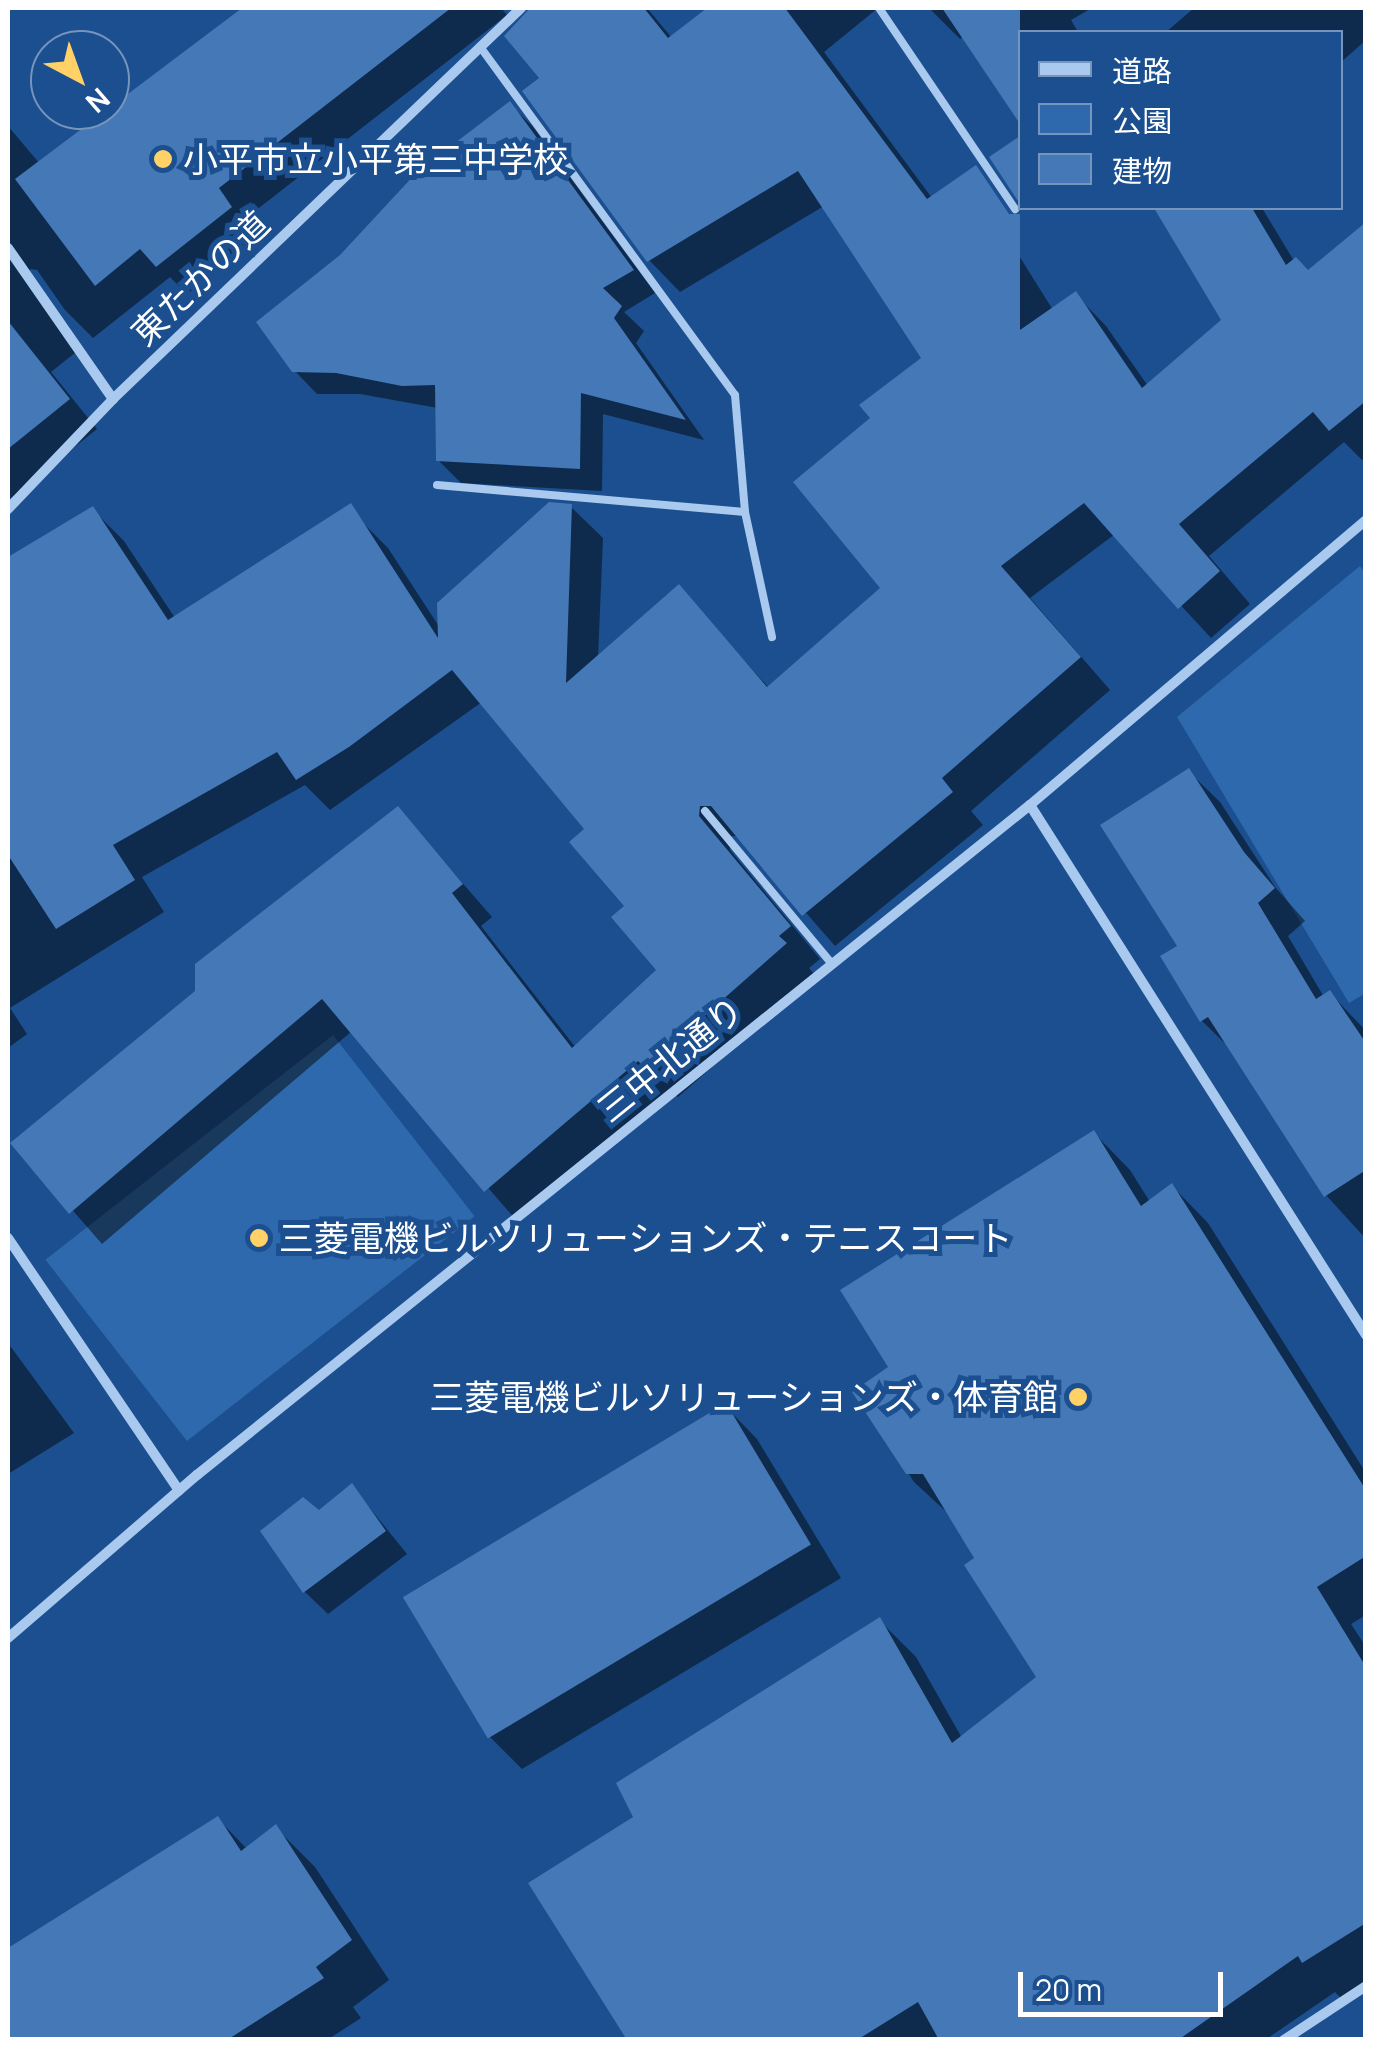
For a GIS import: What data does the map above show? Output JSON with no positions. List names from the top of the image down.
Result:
{
  "streets": {
    "street": ["東たかの道", "三中北通り"]
  },
  "places": ["小平市立小平第三中学校", "三菱電機ビルソリューションズ・テニスコート", "三菱電機ビルソリューションズ・体育館"],
  "legend": ["道路", "公園", "建物"],
  "scale_bar": "20 m",
  "north": "bottom right"
}
